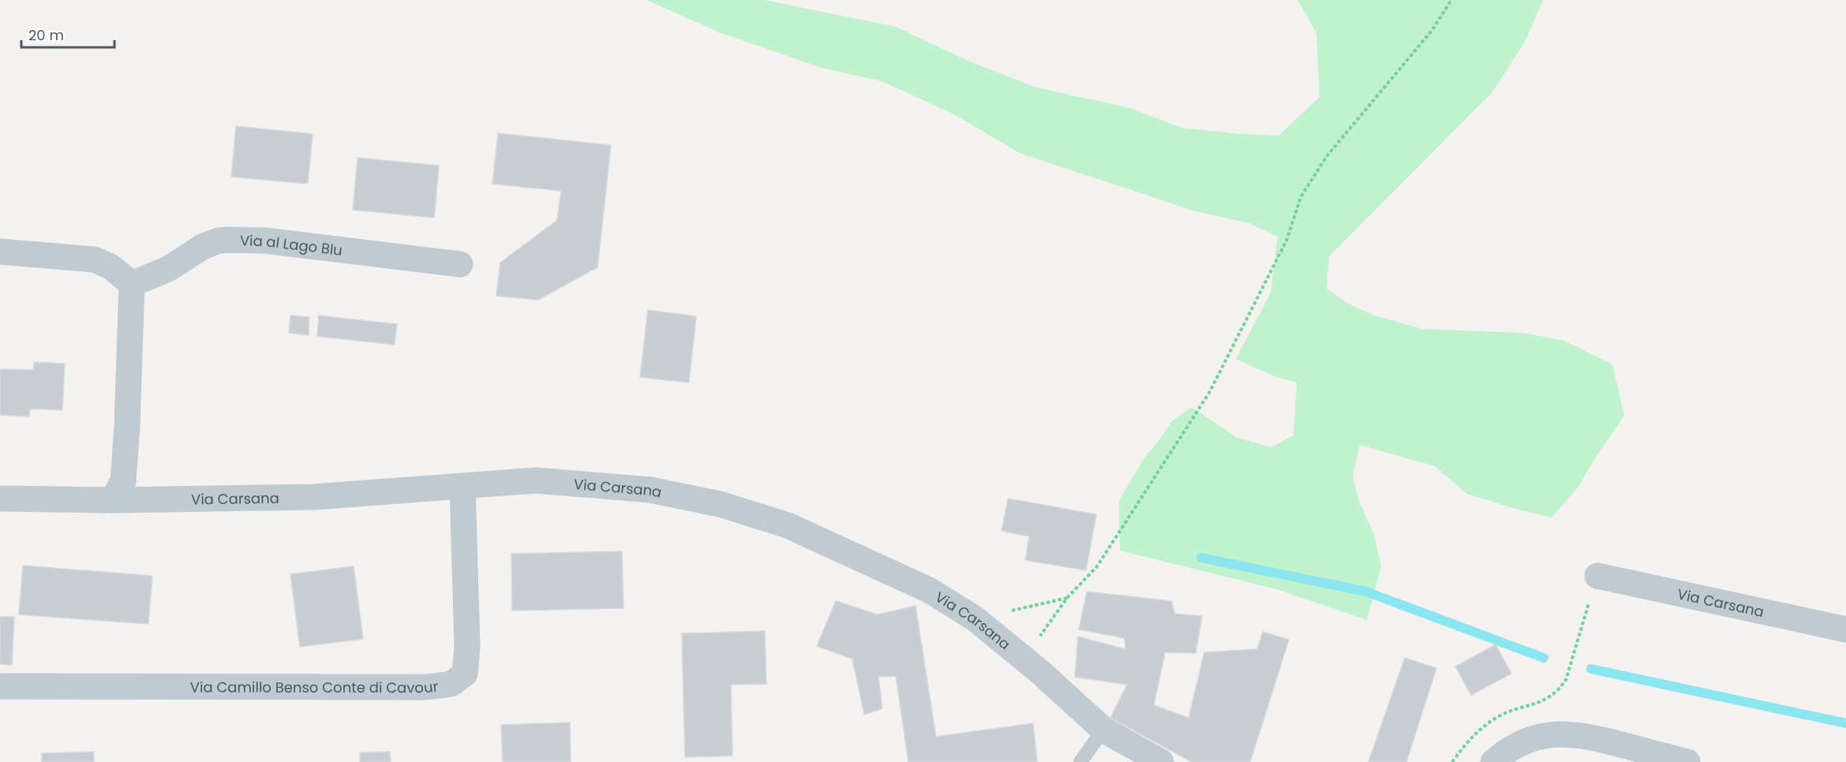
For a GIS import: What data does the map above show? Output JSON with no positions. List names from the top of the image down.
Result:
{
  "streets": {
    "street": ["Via al Lago Blu", "Via Carsana", "Via Camillo Benso Conte di Cavour"]
  },
  "crossings": [
    ["Via Carsana", "Via Camillo Benso Conte di Cavour"]
  ],
  "scale_bar": "20 m"
}
